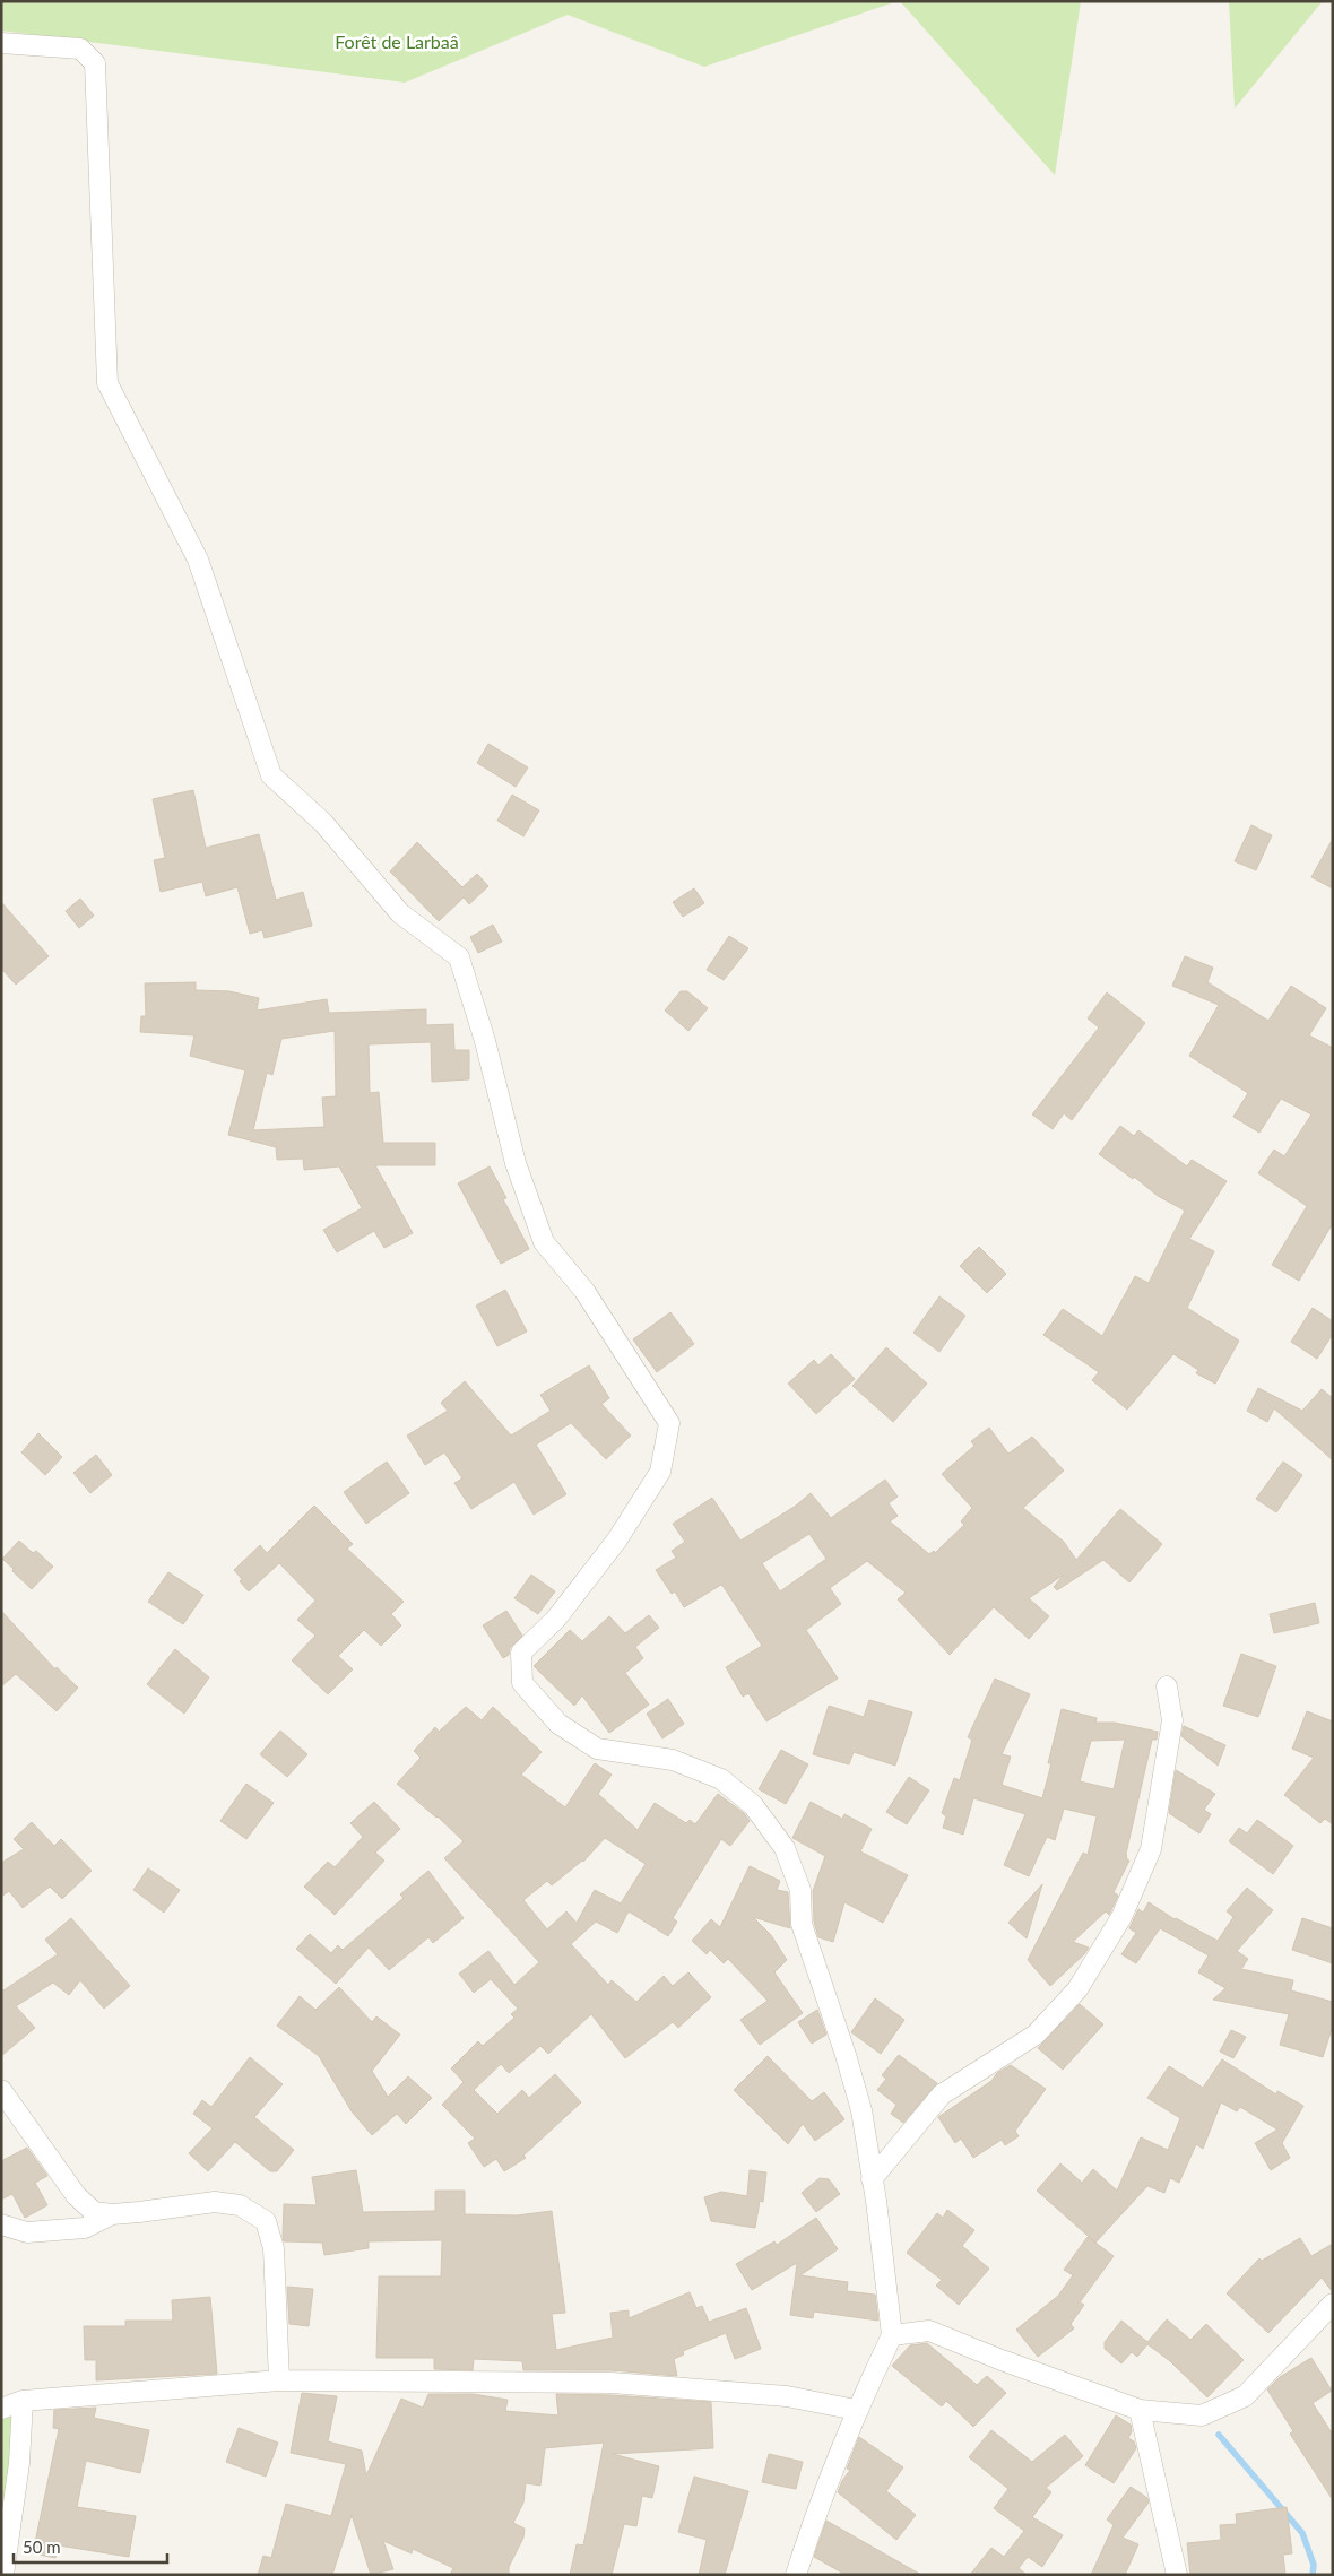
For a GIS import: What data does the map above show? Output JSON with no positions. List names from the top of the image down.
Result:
{
  "parks": ["Forêt de Larbaâ"],
  "scale_bar": "50 m"
}
